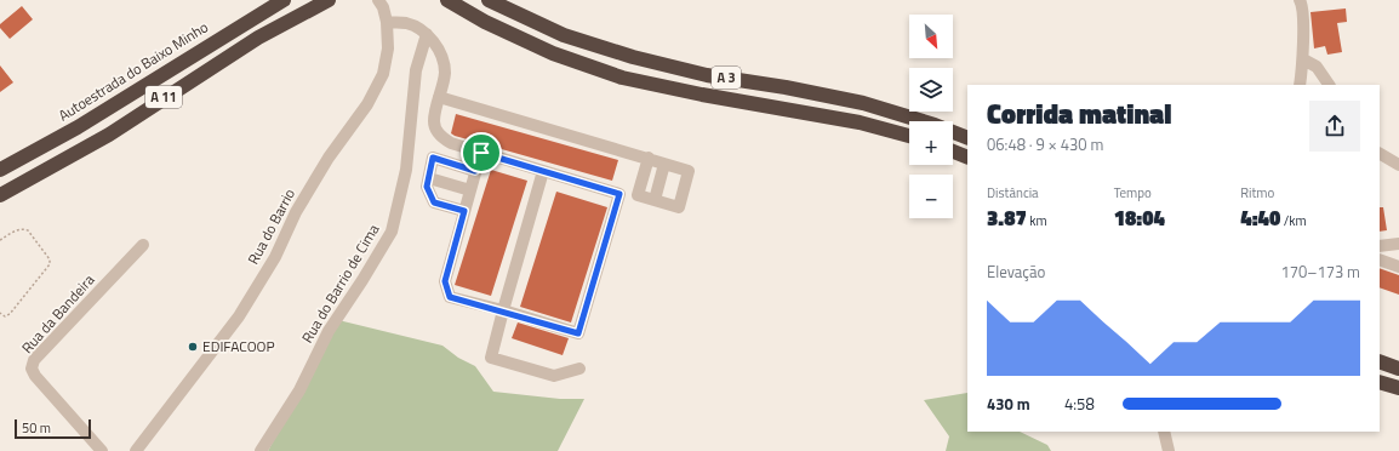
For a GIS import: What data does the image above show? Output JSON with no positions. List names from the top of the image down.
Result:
{
  "streets": {
    "highway": ["Autoestrada do Baixo Minho", "A 3", "A 11"],
    "street": ["Rua do Barrio", "Rua do Barrio de Cima", "Rua da Bandeira"]
  },
  "places": ["EDIFACOOP"],
  "scale_bar": "50 m",
  "north": "bottom right",
  "page": {
    "map_buttons": ["+", "−"],
    "heading": ["Corrida matinal", "06:48 · 9 × 430 m"],
    "stats": [
      ["Distância", "3.87 km"],
      ["Tempo", "18:04"],
      ["Ritmo", "4:40 /km"]
    ],
    "chart": ["Elevação", "170–173 m"],
    "list": [
      {
        "name": "430 m",
        "note": "4:58"
      }
    ],
    "scale": "50 m"
  }
}
